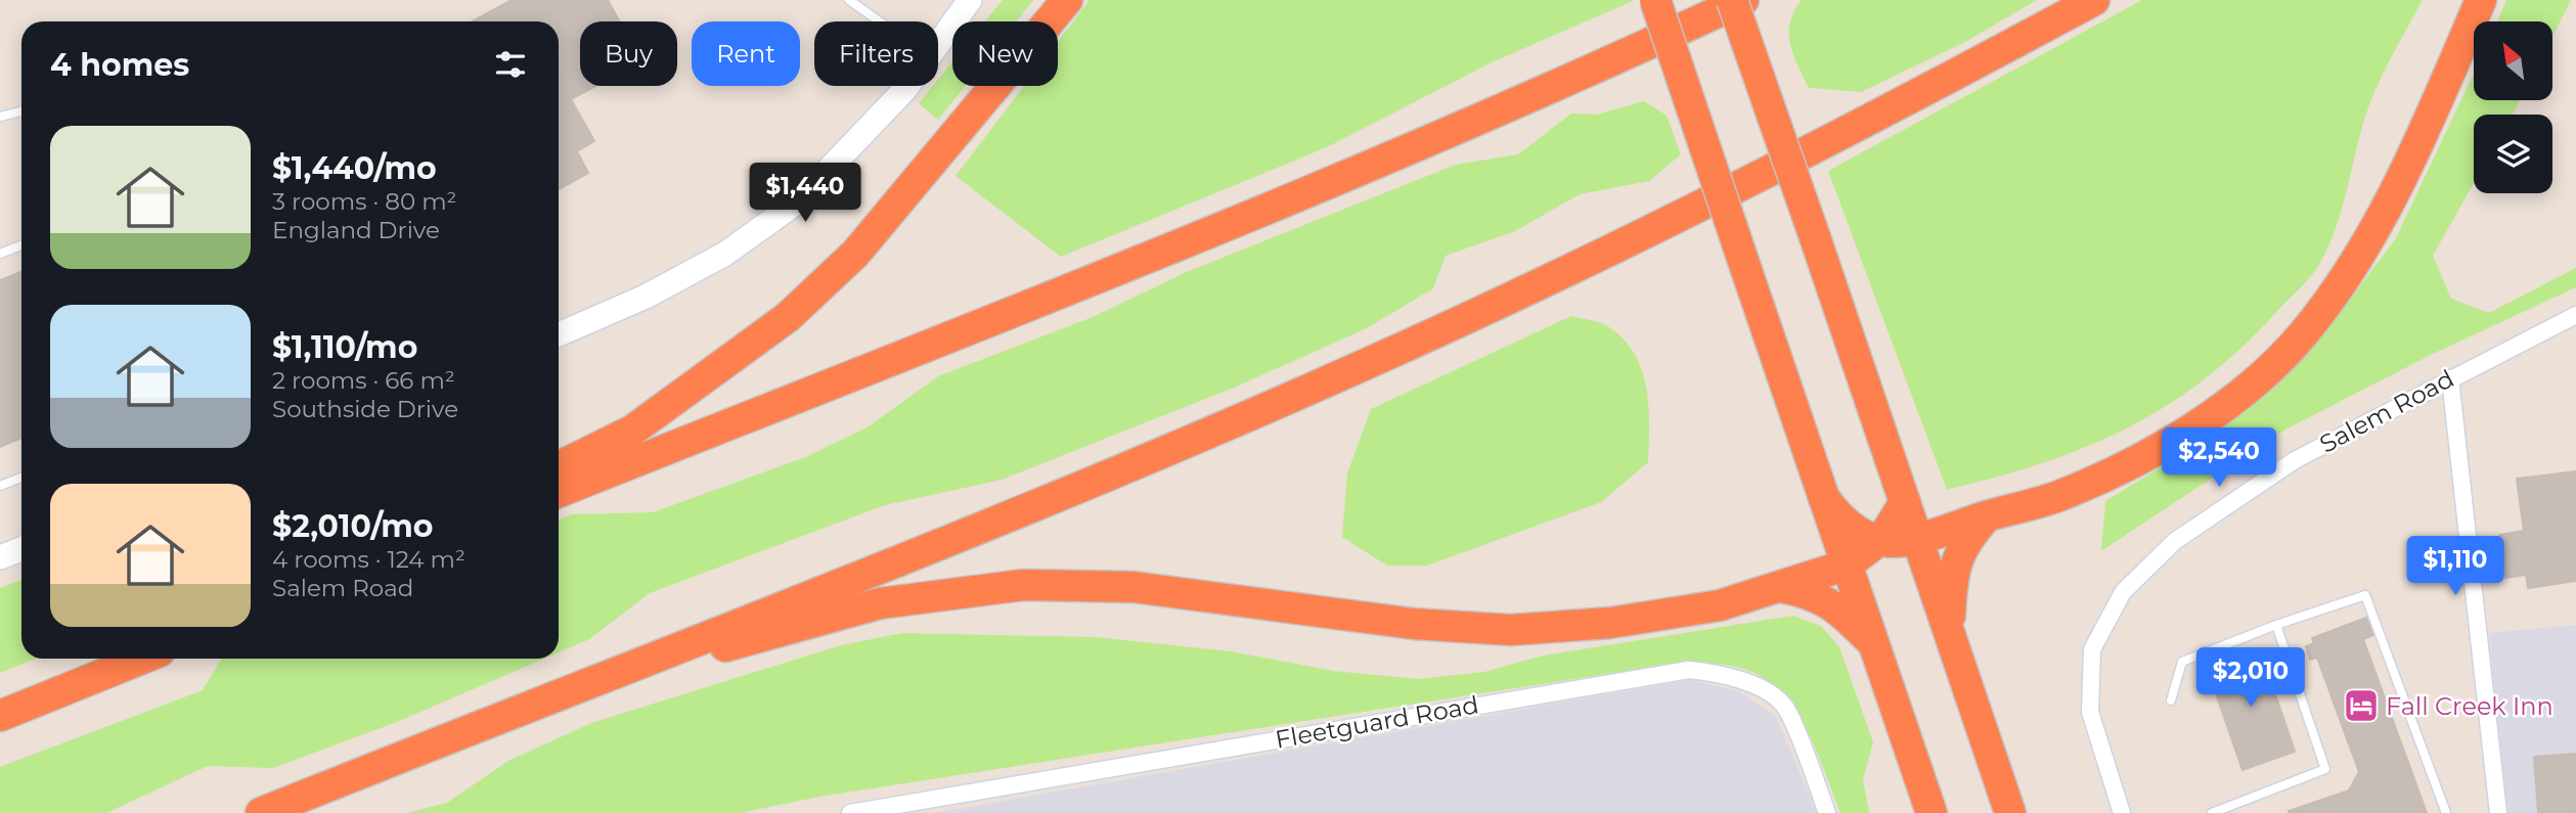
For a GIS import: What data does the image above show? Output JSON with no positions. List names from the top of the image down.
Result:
{
  "streets": {
    "street": ["Salem Road", "Fleetguard Road"]
  },
  "places": {
    "hotel": ["Fall Creek Inn"]
  },
  "north": "top left",
  "page": {
    "chip": [
      "Buy",
      "Rent",
      "Filters",
      "New"
    ],
    "heading": "4 homes",
    "list": [
      {
        "name": "$1,440/mo",
        "note": "3 rooms · 80 m² · England Drive"
      },
      {
        "name": "$1,110/mo",
        "note": "2 rooms · 66 m² · Southside Drive"
      },
      {
        "name": "$2,010/mo",
        "note": "4 rooms · 124 m² · Salem Road"
      }
    ],
    "price": [
      "$1,440",
      "$2,540",
      "$1,110",
      "$2,010"
    ]
  }
}
